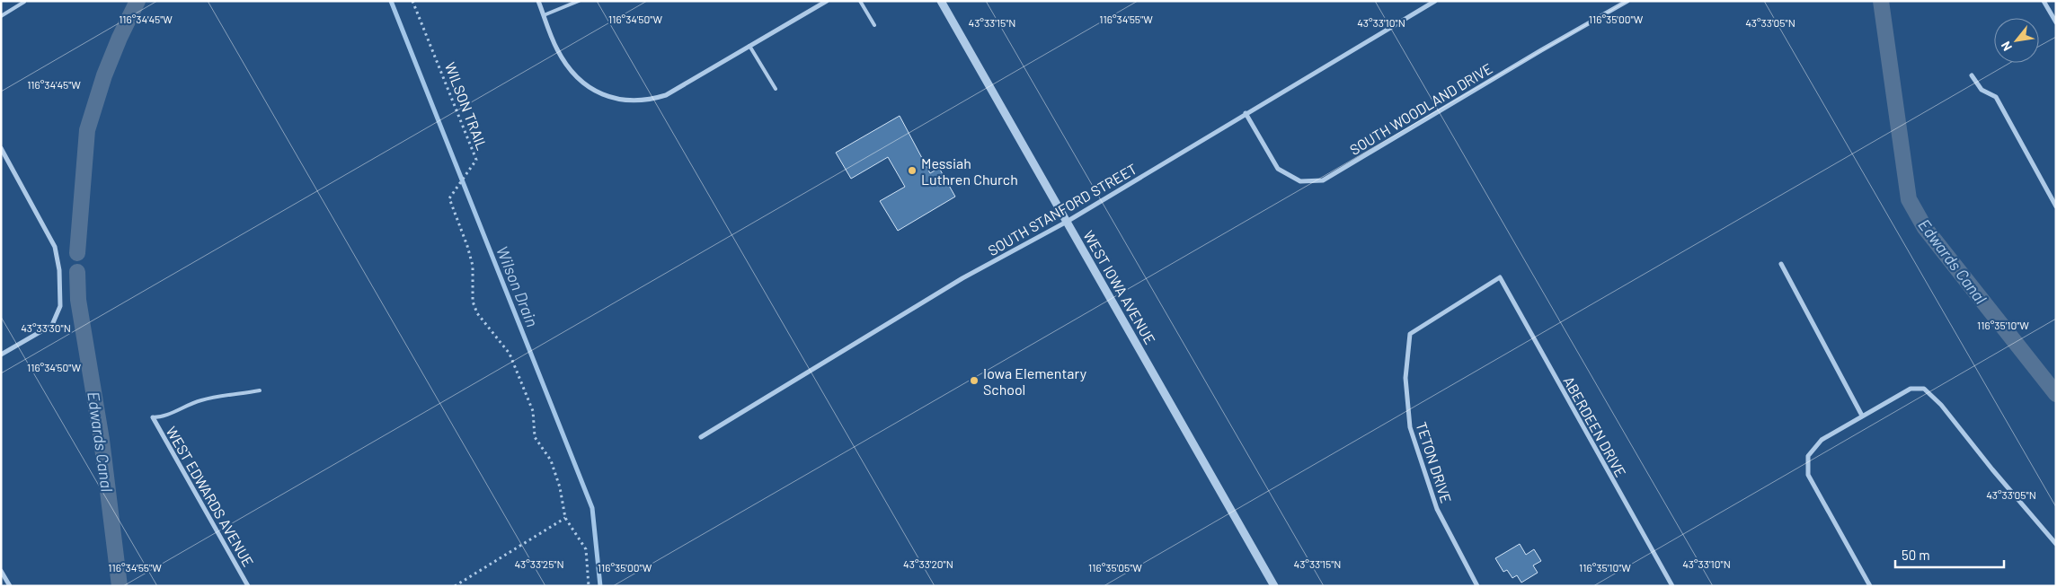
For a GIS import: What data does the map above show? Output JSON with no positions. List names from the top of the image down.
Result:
{
  "streets": {
    "street": [
      "SOUTH WOODLAND DRIVE",
      "SOUTH STANFORD STREET",
      "WEST IOWA AVENUE",
      "ABERDEEN DRIVE",
      "TETON DRIVE",
      "WEST EDWARDS AVENUE"
    ],
    "path": ["WILSON TRAIL"]
  },
  "crossings": [
    ["SOUTH WOODLAND DRIVE", "SOUTH STANFORD STREET"],
    ["SOUTH STANFORD STREET", "WEST IOWA AVENUE"],
    ["ABERDEEN DRIVE", "TETON DRIVE"]
  ],
  "water": ["Edwards Canal", "Wilson Drain"],
  "places": ["Messiah Luthren Church", "Iowa Elementary School"],
  "scale_bar": "50 m",
  "north": "bottom left",
  "coordinates": [
    "116°34'45\"W",
    "116°34'50\"W",
    "116°34'55\"W",
    "116°35'00\"W",
    "43°33'15\"N",
    "43°33'05\"N",
    "43°33'10\"N",
    "116°35'10\"W",
    "43°33'30\"N",
    "43°33'25\"N",
    "43°33'20\"N",
    "116°35'05\"W"
  ]
}
